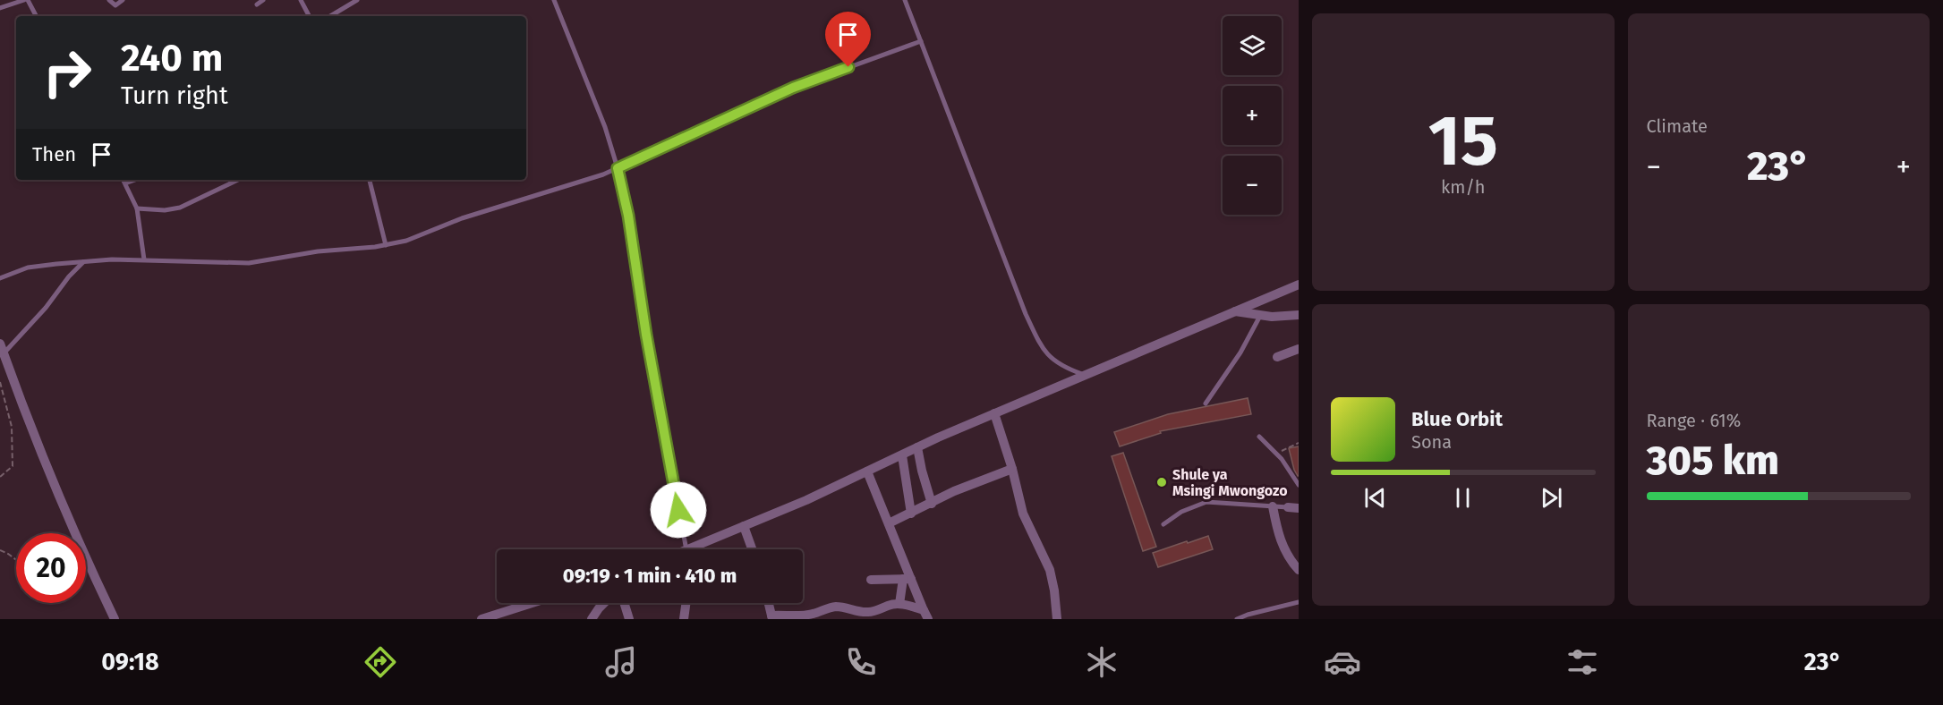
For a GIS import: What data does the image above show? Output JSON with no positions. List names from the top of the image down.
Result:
{
  "places": ["Shule ya Msingi Mwongozo"],
  "page": {
    "tile": [
      ["15", "km/h"],
      "Climate",
      ["Range · 61%", "305 km"]
    ],
    "map_buttons": ["+", "−"],
    "turn": ["240 m", "Turn right"],
    "then": "Then",
    "heat": ["−", "23°", "+"],
    "song": ["Blue Orbit", "Sona"],
    "limit": "20",
    "trip": "09:19 · 1 min · 410 m",
    "tabs": ["09:18", "23°"]
  }
}
